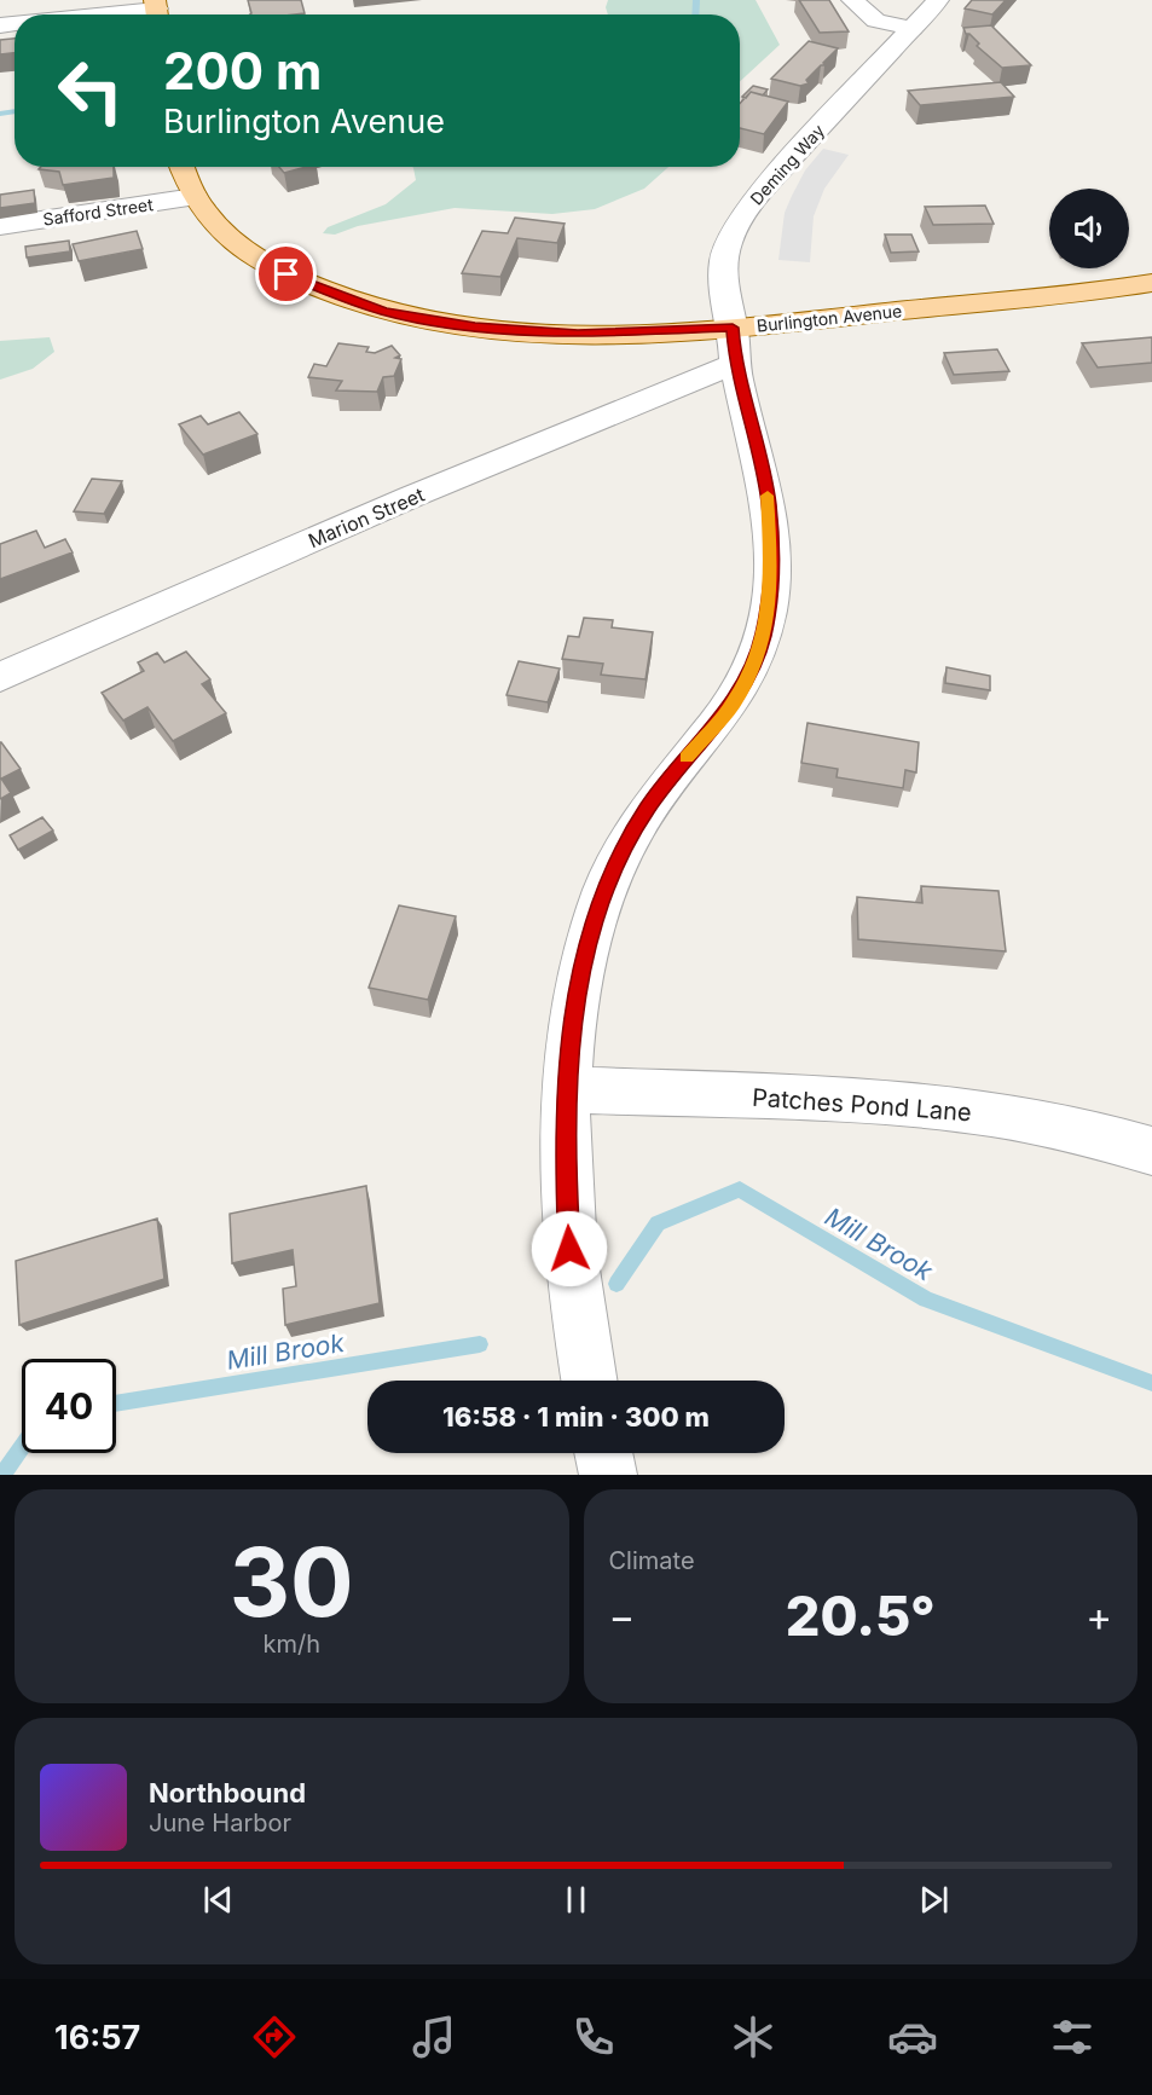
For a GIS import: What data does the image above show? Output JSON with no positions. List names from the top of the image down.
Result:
{
  "streets": {
    "main road": ["Burlington Avenue"],
    "street": [
      "Deming Way",
      "Safford Street",
      "Marion Street",
      "Patches Pond Lane"
    ]
  },
  "crossings": [
    ["Deming Way", "Burlington Avenue"],
    ["Deming Way", "Marion Street"],
    ["Deming Way", "Patches Pond Lane"],
    ["Safford Street", "Burlington Avenue"],
    ["Burlington Avenue", "Marion Street"]
  ],
  "water": ["Mill Brook"],
  "page": {
    "turn": ["200 m", "Burlington Avenue"],
    "limit": "40",
    "trip": "16:58 · 1 min · 300 m",
    "tile": [
      ["30", "km/h"],
      "Climate"
    ],
    "heat": ["−", "20.5°", "+"],
    "song": ["Northbound", "June Harbor"],
    "tabs": "16:57"
  }
}
